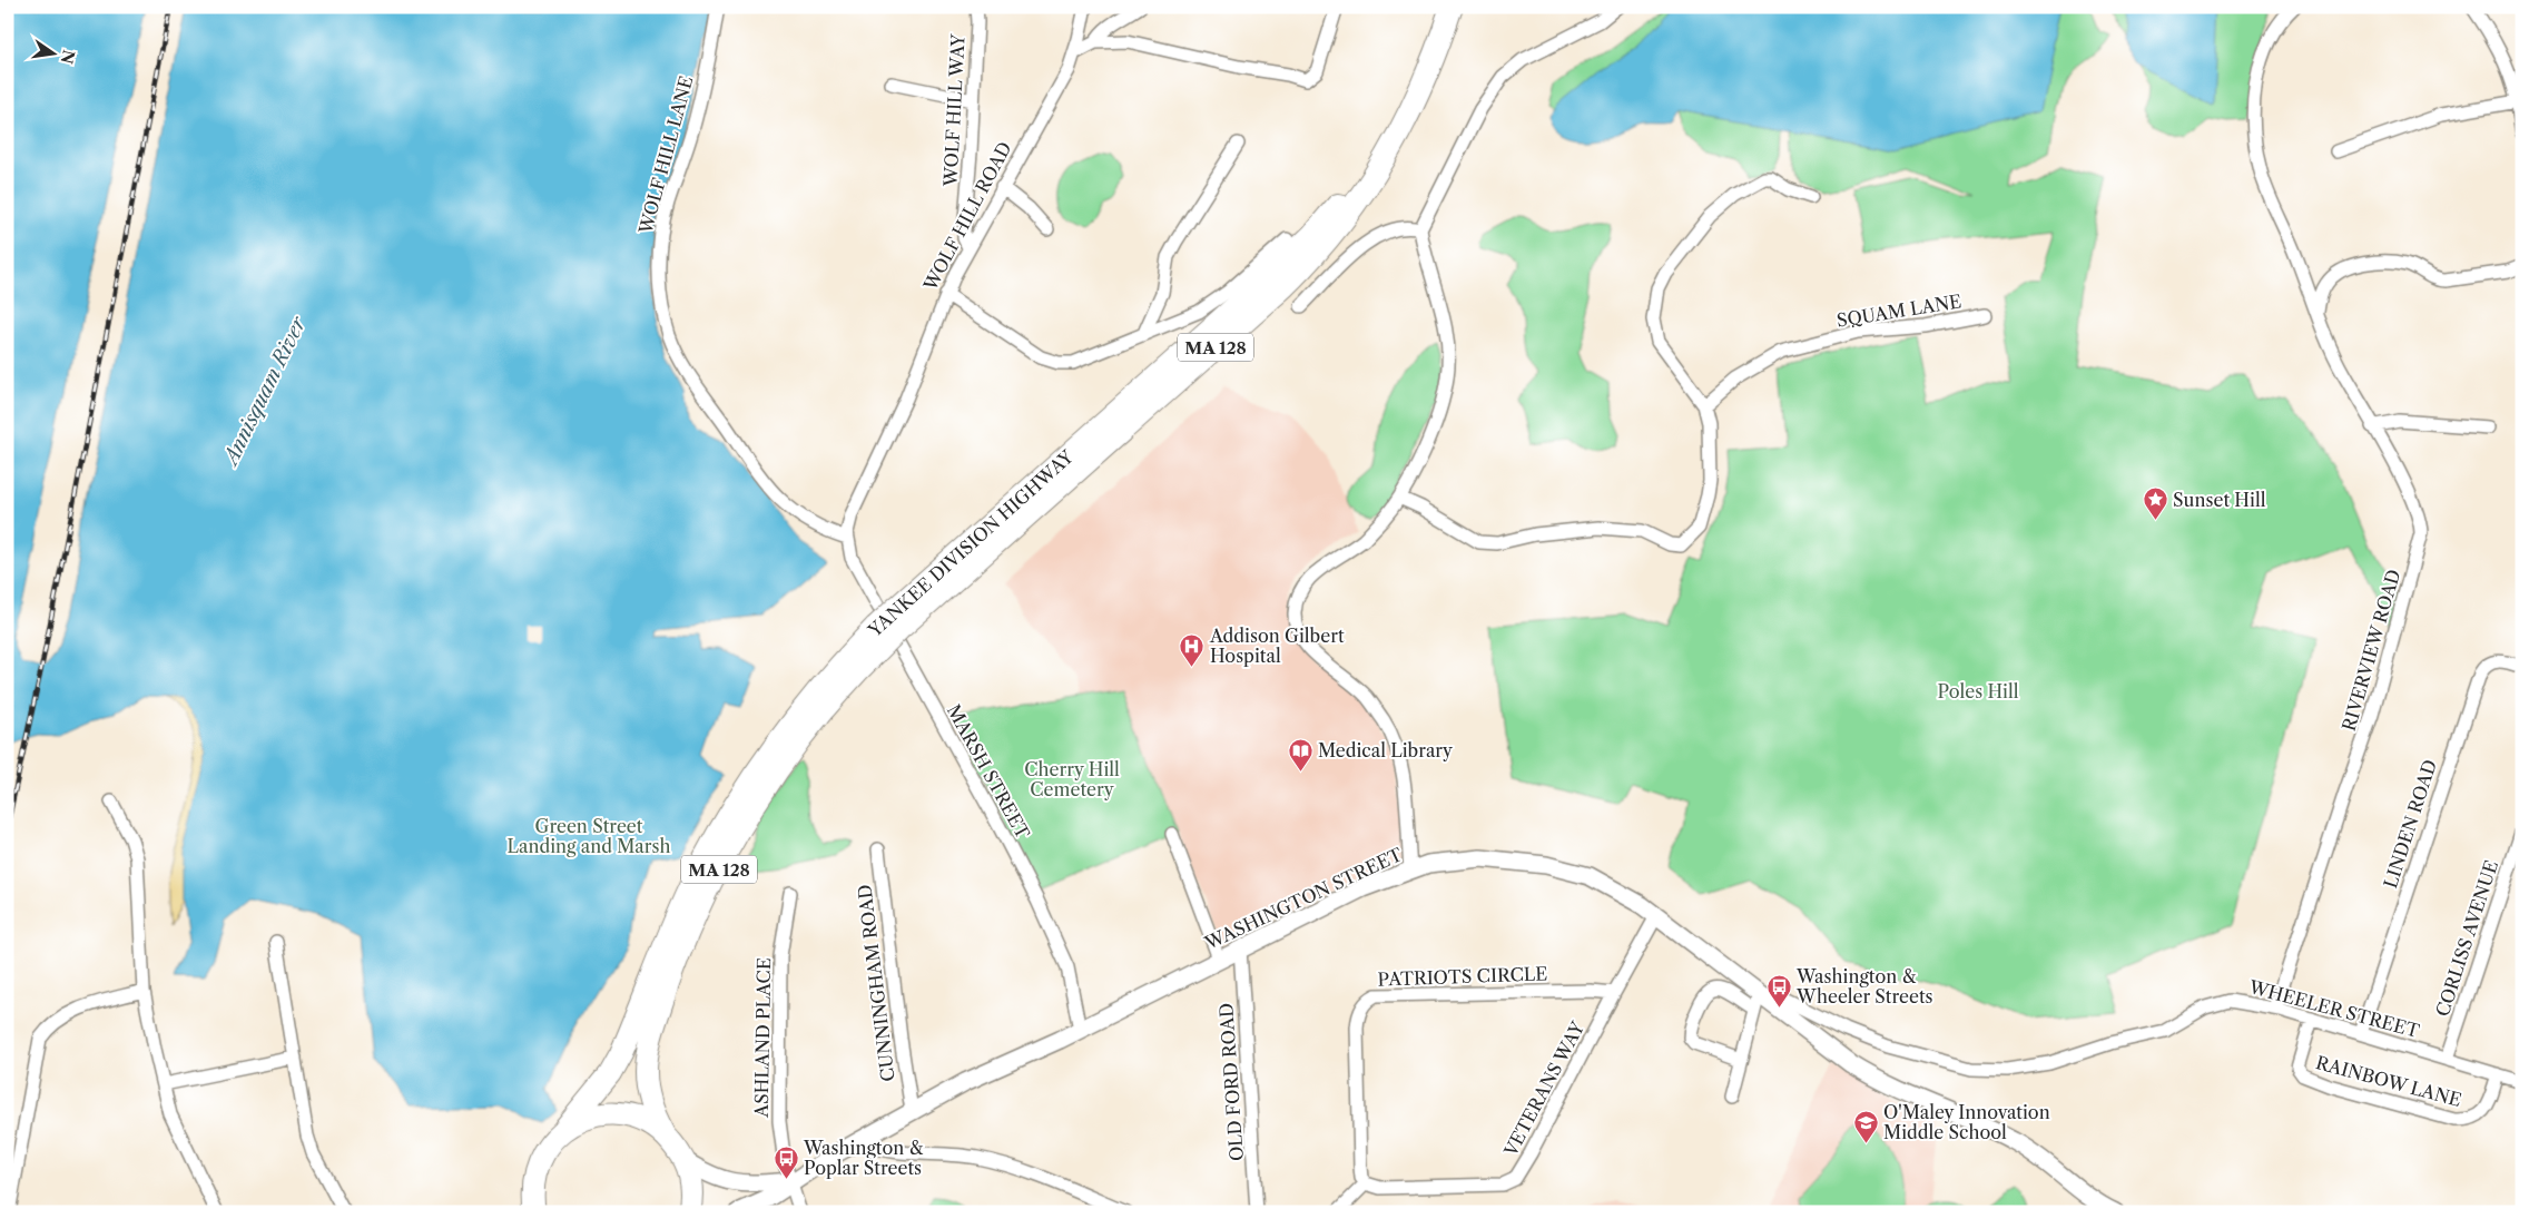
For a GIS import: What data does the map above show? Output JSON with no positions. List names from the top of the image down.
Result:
{
  "streets": {
    "highway": ["MA 128", "YANKEE DIVISION HIGHWAY"],
    "main road": ["WASHINGTON STREET"],
    "street": [
      "WOLF HILL WAY",
      "WOLF HILL LANE",
      "WOLF HILL ROAD",
      "SQUAM LANE",
      "RIVERVIEW ROAD",
      "MARSH STREET",
      "LINDEN ROAD",
      "CORLISS AVENUE",
      "PATRIOTS CIRCLE",
      "CUNNINGHAM ROAD",
      "WHEELER STREET",
      "ASHLAND PLACE",
      "RAINBOW LANE",
      "OLD FORD ROAD",
      "VETERANS WAY"
    ]
  },
  "crossings": [
    ["WOLF HILL WAY", "WOLF HILL ROAD"],
    ["WOLF HILL LANE", "WOLF HILL ROAD"],
    ["WOLF HILL LANE", "MARSH STREET"],
    ["WOLF HILL ROAD", "MARSH STREET"],
    ["MA 128", "YANKEE DIVISION HIGHWAY"],
    ["MA 128", "WASHINGTON STREET"],
    ["RIVERVIEW ROAD", "WHEELER STREET"],
    ["MARSH STREET", "WASHINGTON STREET"],
    ["LINDEN ROAD", "WHEELER STREET"],
    ["WASHINGTON STREET", "CUNNINGHAM ROAD"],
    ["WASHINGTON STREET", "WHEELER STREET"],
    ["WASHINGTON STREET", "ASHLAND PLACE"],
    ["WASHINGTON STREET", "OLD FORD ROAD"],
    ["WASHINGTON STREET", "VETERANS WAY"],
    ["CORLISS AVENUE", "WHEELER STREET"],
    ["PATRIOTS CIRCLE", "VETERANS WAY"],
    ["WHEELER STREET", "RAINBOW LANE"]
  ],
  "water": ["Annisquam River"],
  "parks": ["Poles Hill", "Cherry Hill Cemetery", "Green Street Landing and Marsh"],
  "places": {
    "place": ["Sunset Hill"],
    "hospital": ["Addison Gilbert Hospital"],
    "library": ["Medical Library"],
    "bus stop": ["Washington & Wheeler Streets", "Washington & Poplar Streets"],
    "school or university": ["O'Maley Innovation Middle School"]
  },
  "north": "right"
}
